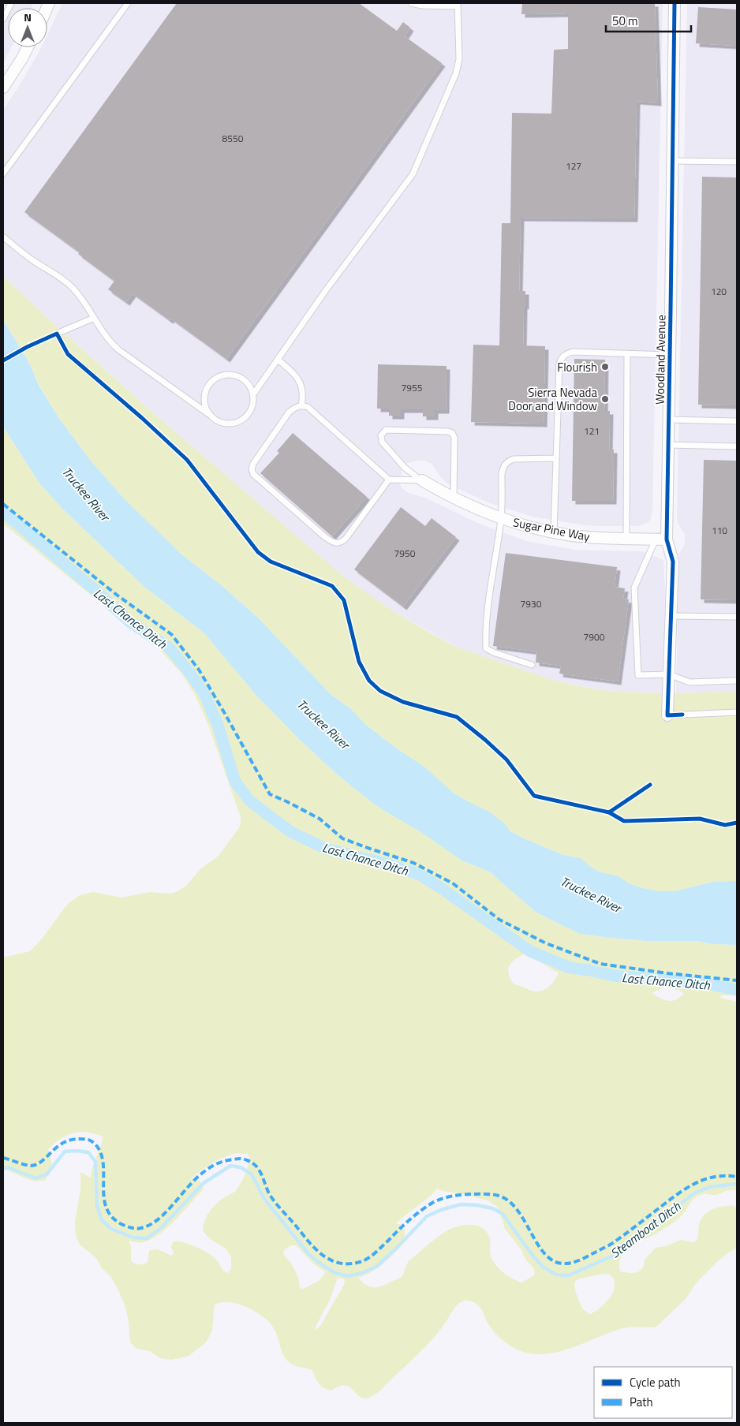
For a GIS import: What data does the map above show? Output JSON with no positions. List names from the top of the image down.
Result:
{
  "streets": {
    "street": ["Woodland Avenue", "Sugar Pine Way"]
  },
  "crossings": [
    ["Woodland Avenue", "Sugar Pine Way"]
  ],
  "water": ["Truckee River", "Last Chance Ditch", "Steamboat Ditch"],
  "places": ["Flourish", "Sierra Nevada Door and Window"],
  "house_numbers": [
    "8550",
    "127",
    "120",
    "7955",
    "121",
    "110",
    "7950",
    "7930",
    "7900"
  ],
  "legend": ["Cycle path", "Path"],
  "scale_bar": "50 m",
  "north": "top"
}
